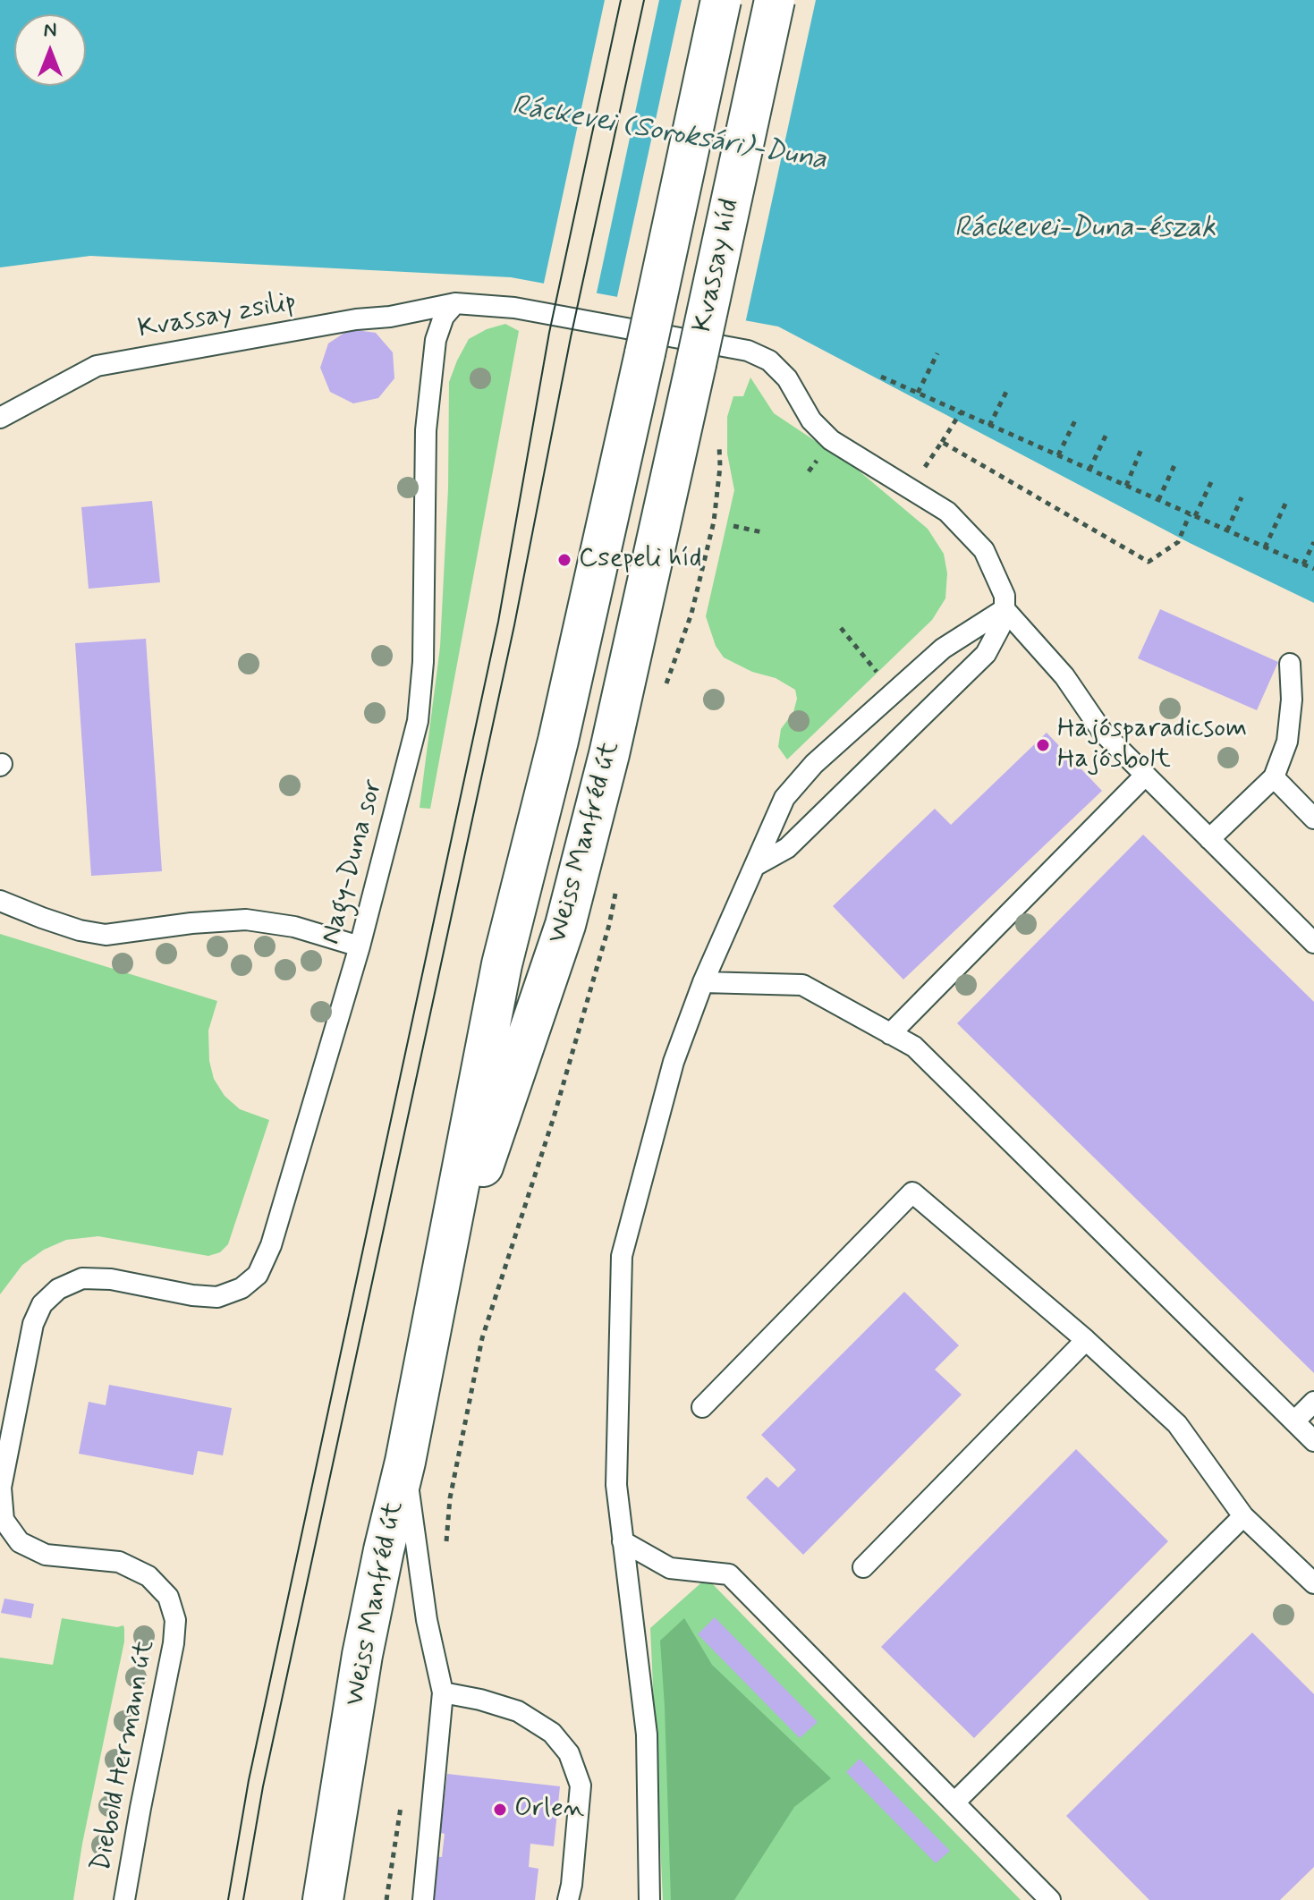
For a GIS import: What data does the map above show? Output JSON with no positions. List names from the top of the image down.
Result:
{
  "streets": {
    "main road": ["Kvassay híd", "Weiss Manfréd út"],
    "lane": ["Kvassay zsilip", "Nagy-Duna sor", "Diebold Hermann út"]
  },
  "crossings": [
    ["Kvassay híd", "Weiss Manfréd út"],
    ["Kvassay zsilip", "Nagy-Duna sor"],
    ["Nagy-Duna sor", "Diebold Hermann út"]
  ],
  "water": ["Ráckevei (Soroksári)-Duna", "Ráckevei-Duna-észak"],
  "places": ["Csepeli híd", "Hajósparadicsom Hajósbolt", "Orlen"],
  "north": "top"
}
